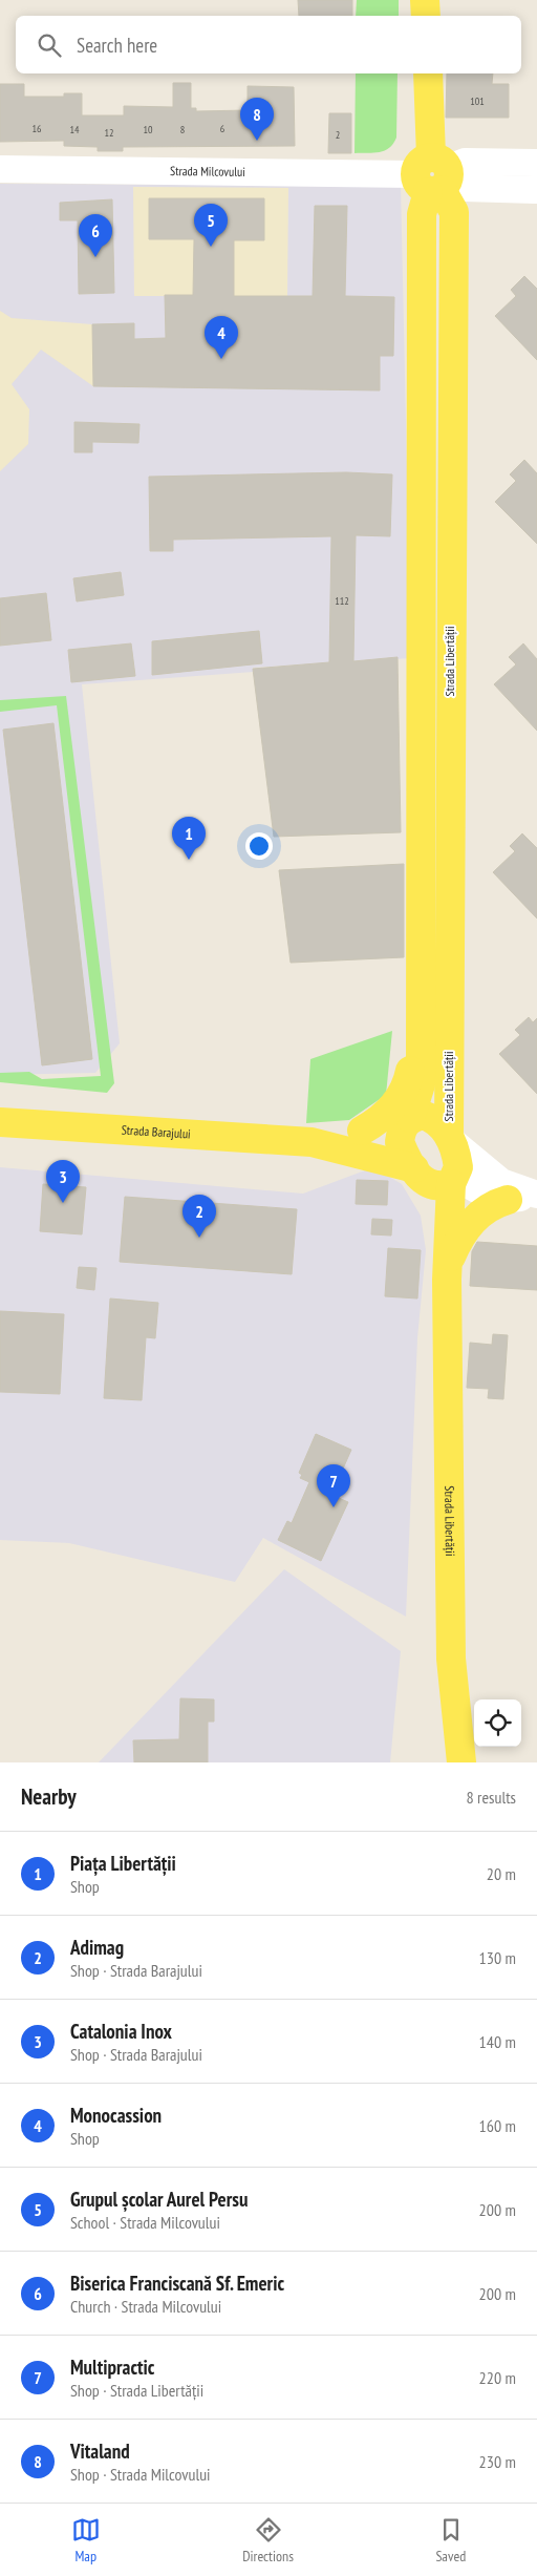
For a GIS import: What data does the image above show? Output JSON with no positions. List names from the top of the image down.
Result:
{
  "streets": {
    "main road": ["Strada Libertății", "Strada Barajului"],
    "street": ["Strada Milcovului"]
  },
  "crossings": [
    ["Strada Milcovului", "Strada Libertății"],
    ["Strada Libertății", "Strada Barajului"]
  ],
  "house_numbers": [
    "101",
    "16",
    "6",
    "14",
    "10",
    "8",
    "12",
    "2",
    "112"
  ],
  "page": {
    "search": "Search here",
    "pins": [
      "8",
      "5",
      "6",
      "4",
      "1",
      "3",
      "2",
      "7"
    ],
    "heading": ["Nearby", "8 results"],
    "list": [
      {
        "mark": "1",
        "name": "Piața Libertății",
        "note": "Shop",
        "value": "20 m"
      },
      {
        "mark": "2",
        "name": "Adimag",
        "note": "Shop · Strada Barajului",
        "value": "130 m"
      },
      {
        "mark": "3",
        "name": "Catalonia Inox",
        "note": "Shop · Strada Barajului",
        "value": "140 m"
      },
      {
        "mark": "4",
        "name": "Monocassion",
        "note": "Shop",
        "value": "160 m"
      },
      {
        "mark": "5",
        "name": "Grupul școlar Aurel Persu",
        "note": "School · Strada Milcovului",
        "value": "200 m"
      },
      {
        "mark": "6",
        "name": "Biserica Franciscană Sf. Emeric",
        "note": "Church · Strada Milcovului",
        "value": "200 m"
      },
      {
        "mark": "7",
        "name": "Multipractic",
        "note": "Shop · Strada Libertății",
        "value": "220 m"
      },
      {
        "mark": "8",
        "name": "Vitaland",
        "note": "Shop · Strada Milcovului",
        "value": "230 m"
      }
    ],
    "nav": ["Map", "Directions", "Saved"]
  }
}
